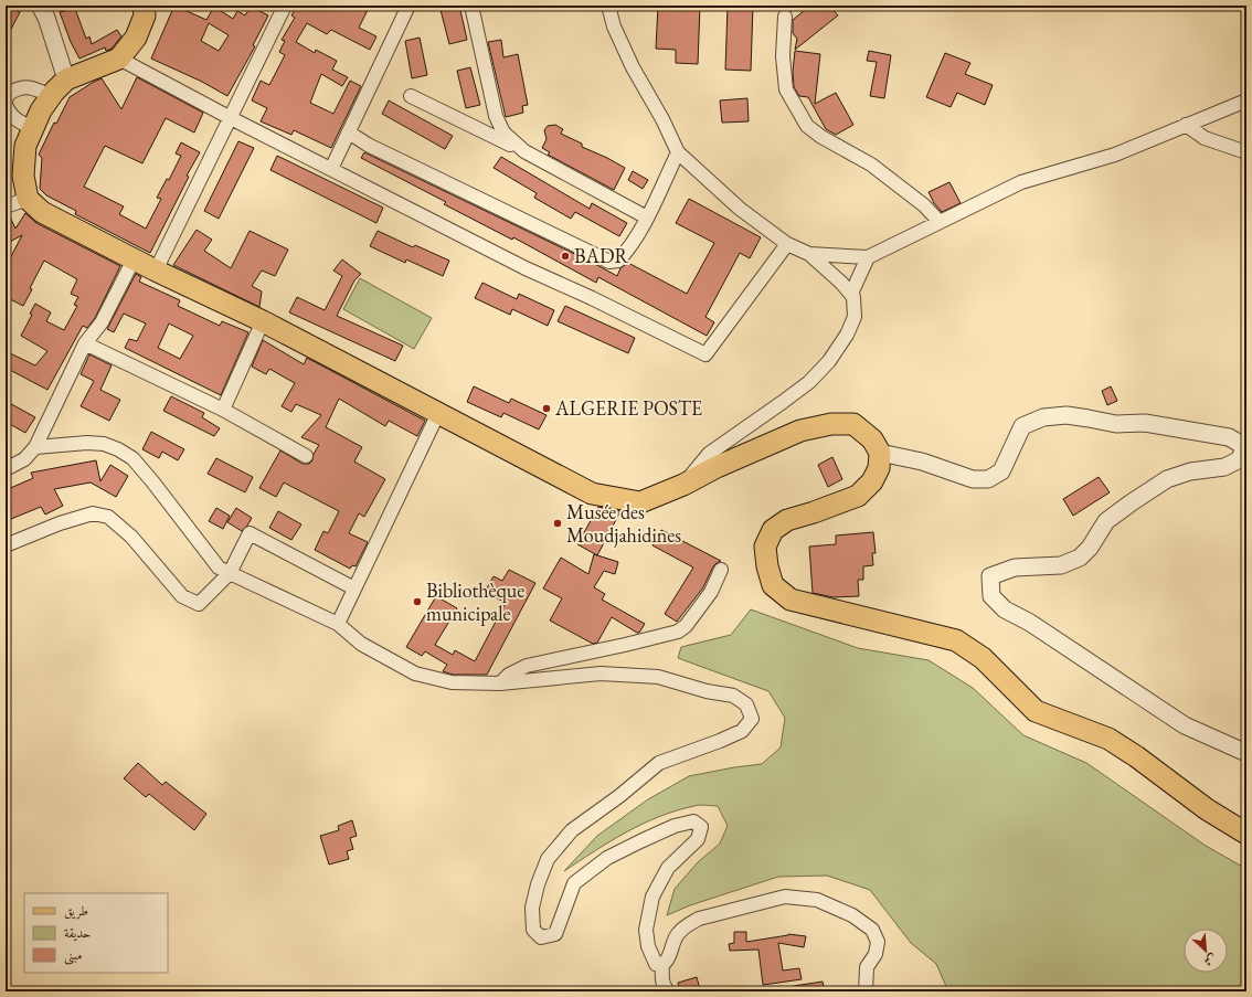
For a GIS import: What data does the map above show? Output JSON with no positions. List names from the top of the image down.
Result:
{
  "places": [
    "BADR",
    "ALGERIE POSTE",
    "Musée des Moudjahidines",
    "Bibliothèque municipale"
  ],
  "legend": ["طريق", "حديقة", "مبنى"],
  "north": "bottom right"
}
